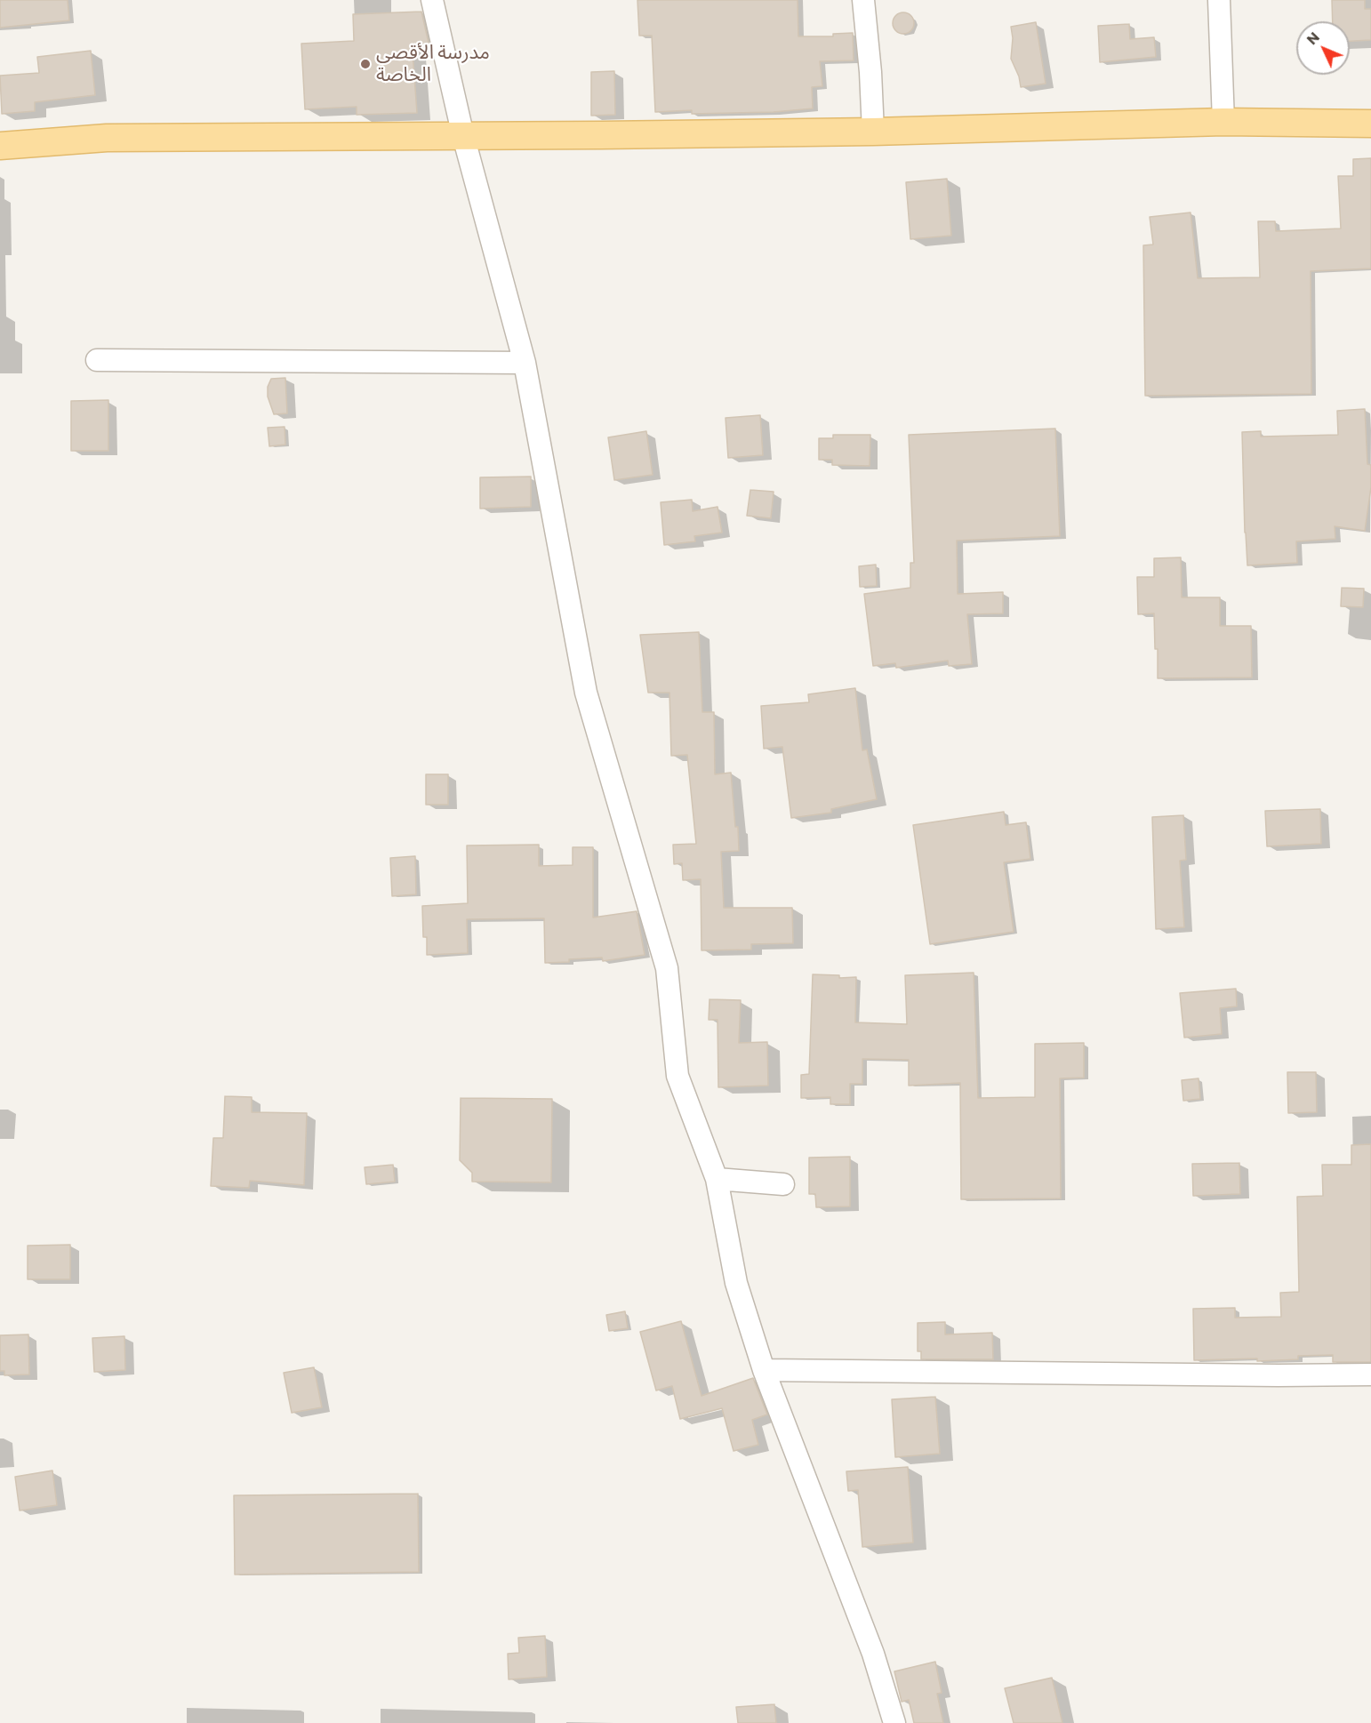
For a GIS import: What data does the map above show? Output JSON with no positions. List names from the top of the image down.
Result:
{
  "places": ["مدرسة الأقصى الخاصة"],
  "north": "top left"
}
